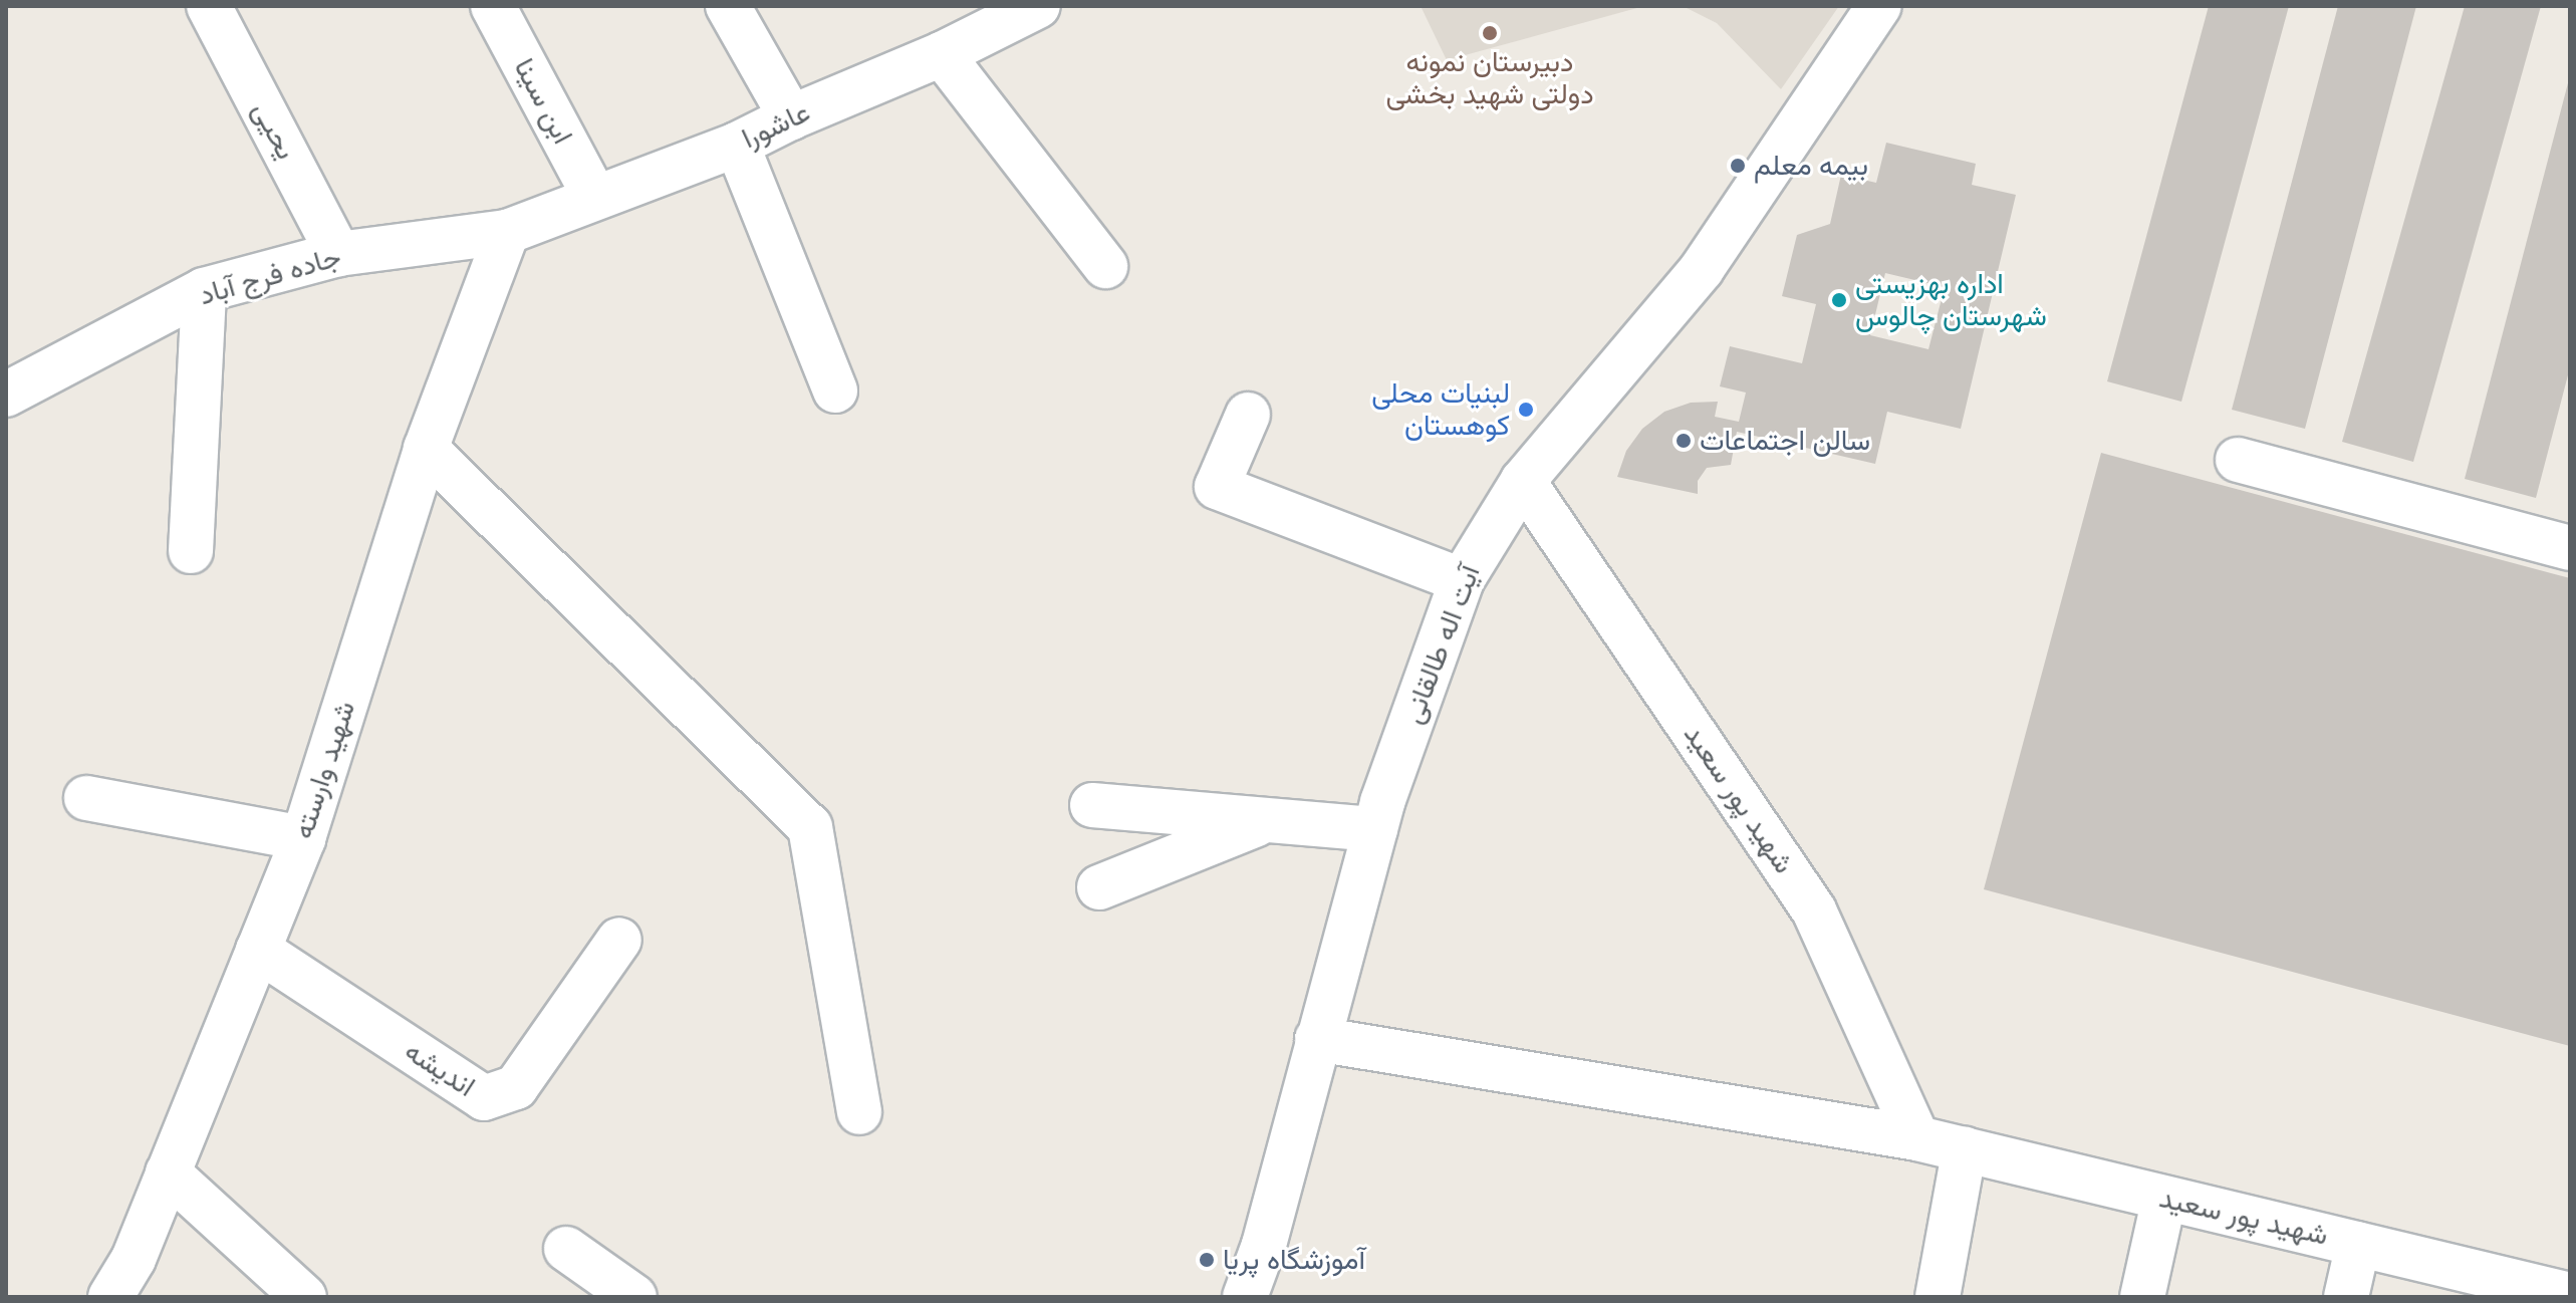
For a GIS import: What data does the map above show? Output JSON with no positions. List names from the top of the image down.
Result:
{
  "streets": {
    "street": [
      "ابن سینا",
      "عاشورا",
      "یحیی",
      "جاده فرج آباد",
      "آیت اله طالقانی",
      "شهید وارسته",
      "شهید پور سعید",
      "اندیشه"
    ]
  },
  "crossings": [
    ["ابن سینا", "عاشورا"],
    ["عاشورا", "جاده فرج آباد"],
    ["عاشورا", "شهید وارسته"],
    ["یحیی", "جاده فرج آباد"],
    ["جاده فرج آباد", "شهید وارسته"],
    ["آیت اله طالقانی", "شهید پور سعید"],
    ["شهید وارسته", "اندیشه"]
  ],
  "places": [
    "دبیرستان نمونه دولتی شهید بخشی",
    "بیمه معلم",
    "اداره بهزیستی شهرستان چالوس",
    "لبنیات محلی کوهستان",
    "سالن اجتماعات",
    "آموزشگاه پریا"
  ]
}
